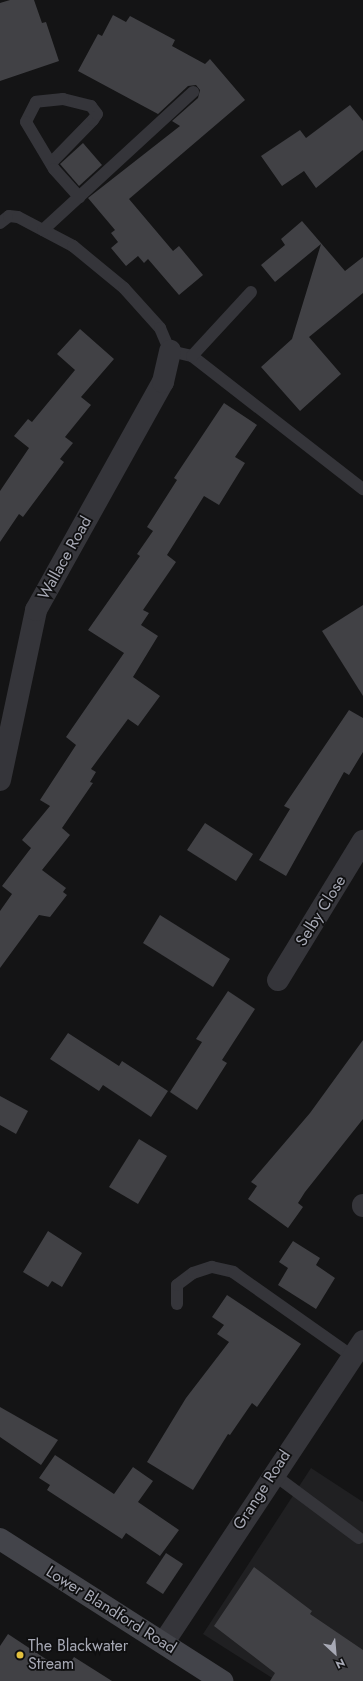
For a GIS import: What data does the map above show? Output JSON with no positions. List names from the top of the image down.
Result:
{
  "streets": {
    "main road": ["Lower Blandford Road"],
    "street": ["Wallace Road", "Selby Close", "Grange Road"]
  },
  "crossings": [
    ["Grange Road", "Lower Blandford Road"]
  ],
  "places": ["The Blackwater Stream"],
  "north": "bottom right"
}
